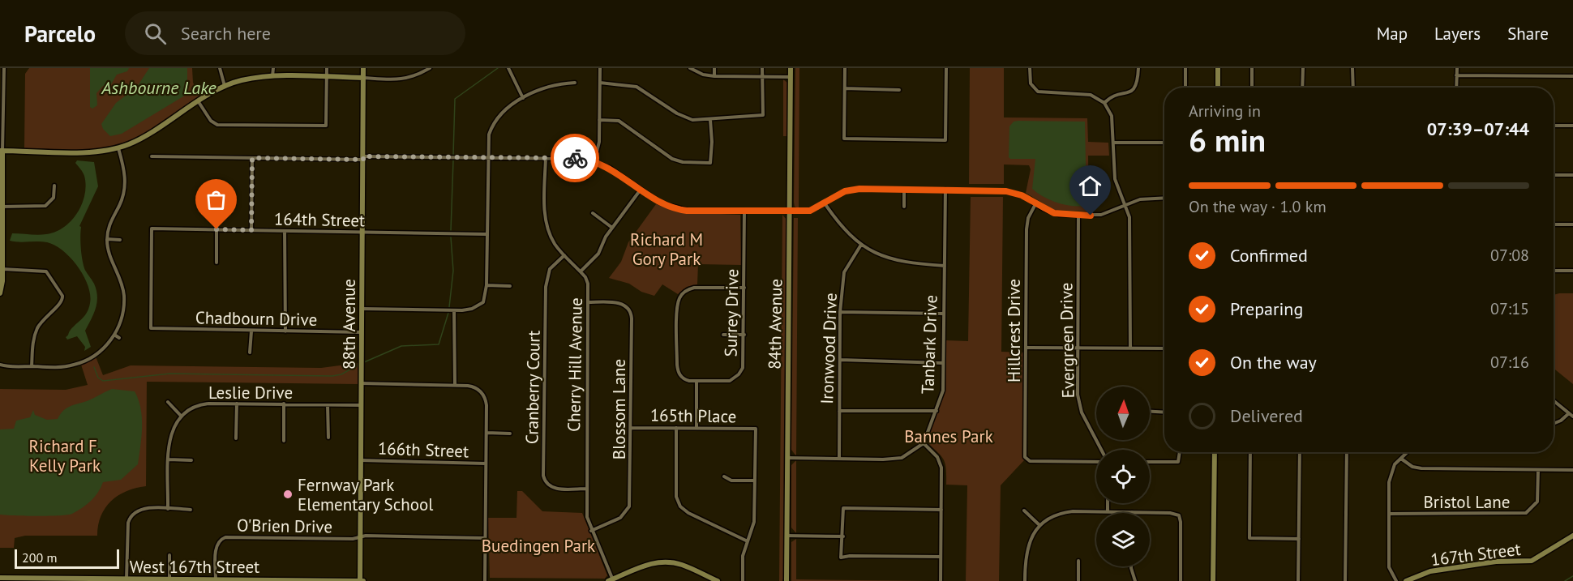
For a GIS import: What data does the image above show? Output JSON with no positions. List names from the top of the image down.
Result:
{
  "streets": {
    "street": [
      "164th Street",
      "Surrey Drive",
      "Chadbourn Drive",
      "88th Avenue",
      "84th Avenue",
      "Hillcrest Drive",
      "Evergreen Drive",
      "Tanbark Drive",
      "Ironwood Drive",
      "Cherry Hill Avenue",
      "Cranberry Court",
      "Leslie Drive",
      "Blossom Lane",
      "165th Place",
      "166th Street",
      "Bristol Lane",
      "O'Brien Drive",
      "167th Street",
      "West 167th Street"
    ]
  },
  "crossings": [
    ["164th Street", "Chadbourn Drive"],
    ["164th Street", "88th Avenue"],
    ["Chadbourn Drive", "88th Avenue"],
    ["88th Avenue", "Leslie Drive"],
    ["88th Avenue", "166th Street"],
    ["88th Avenue", "O'Brien Drive"],
    ["88th Avenue", "West 167th Street"],
    ["Cherry Hill Avenue", "Cranberry Court"],
    ["Cherry Hill Avenue", "Blossom Lane"],
    ["Blossom Lane", "165th Place"],
    ["O'Brien Drive", "West 167th Street"]
  ],
  "water": ["Ashbourne Lake"],
  "parks": [
    "Richard M Gory Park",
    "Bannes Park",
    "Richard F. Kelly Park",
    "Buedingen Park"
  ],
  "places": ["Fernway Park Elementary School"],
  "scale_bar": "200 m",
  "north": "top",
  "page": {
    "header": "Parcelo",
    "search": "Search here",
    "nav": ["Map", "Layers", "Share"],
    "heading": ["6 min", "Arriving in", "07:39–07:44"],
    "bar": "On the way · 1.0 km",
    "list": [
      ["Confirmed", "07:08"],
      ["Preparing", "07:15"],
      ["On the way", "07:16"],
      "Delivered"
    ],
    "scale": "200 m"
  }
}
